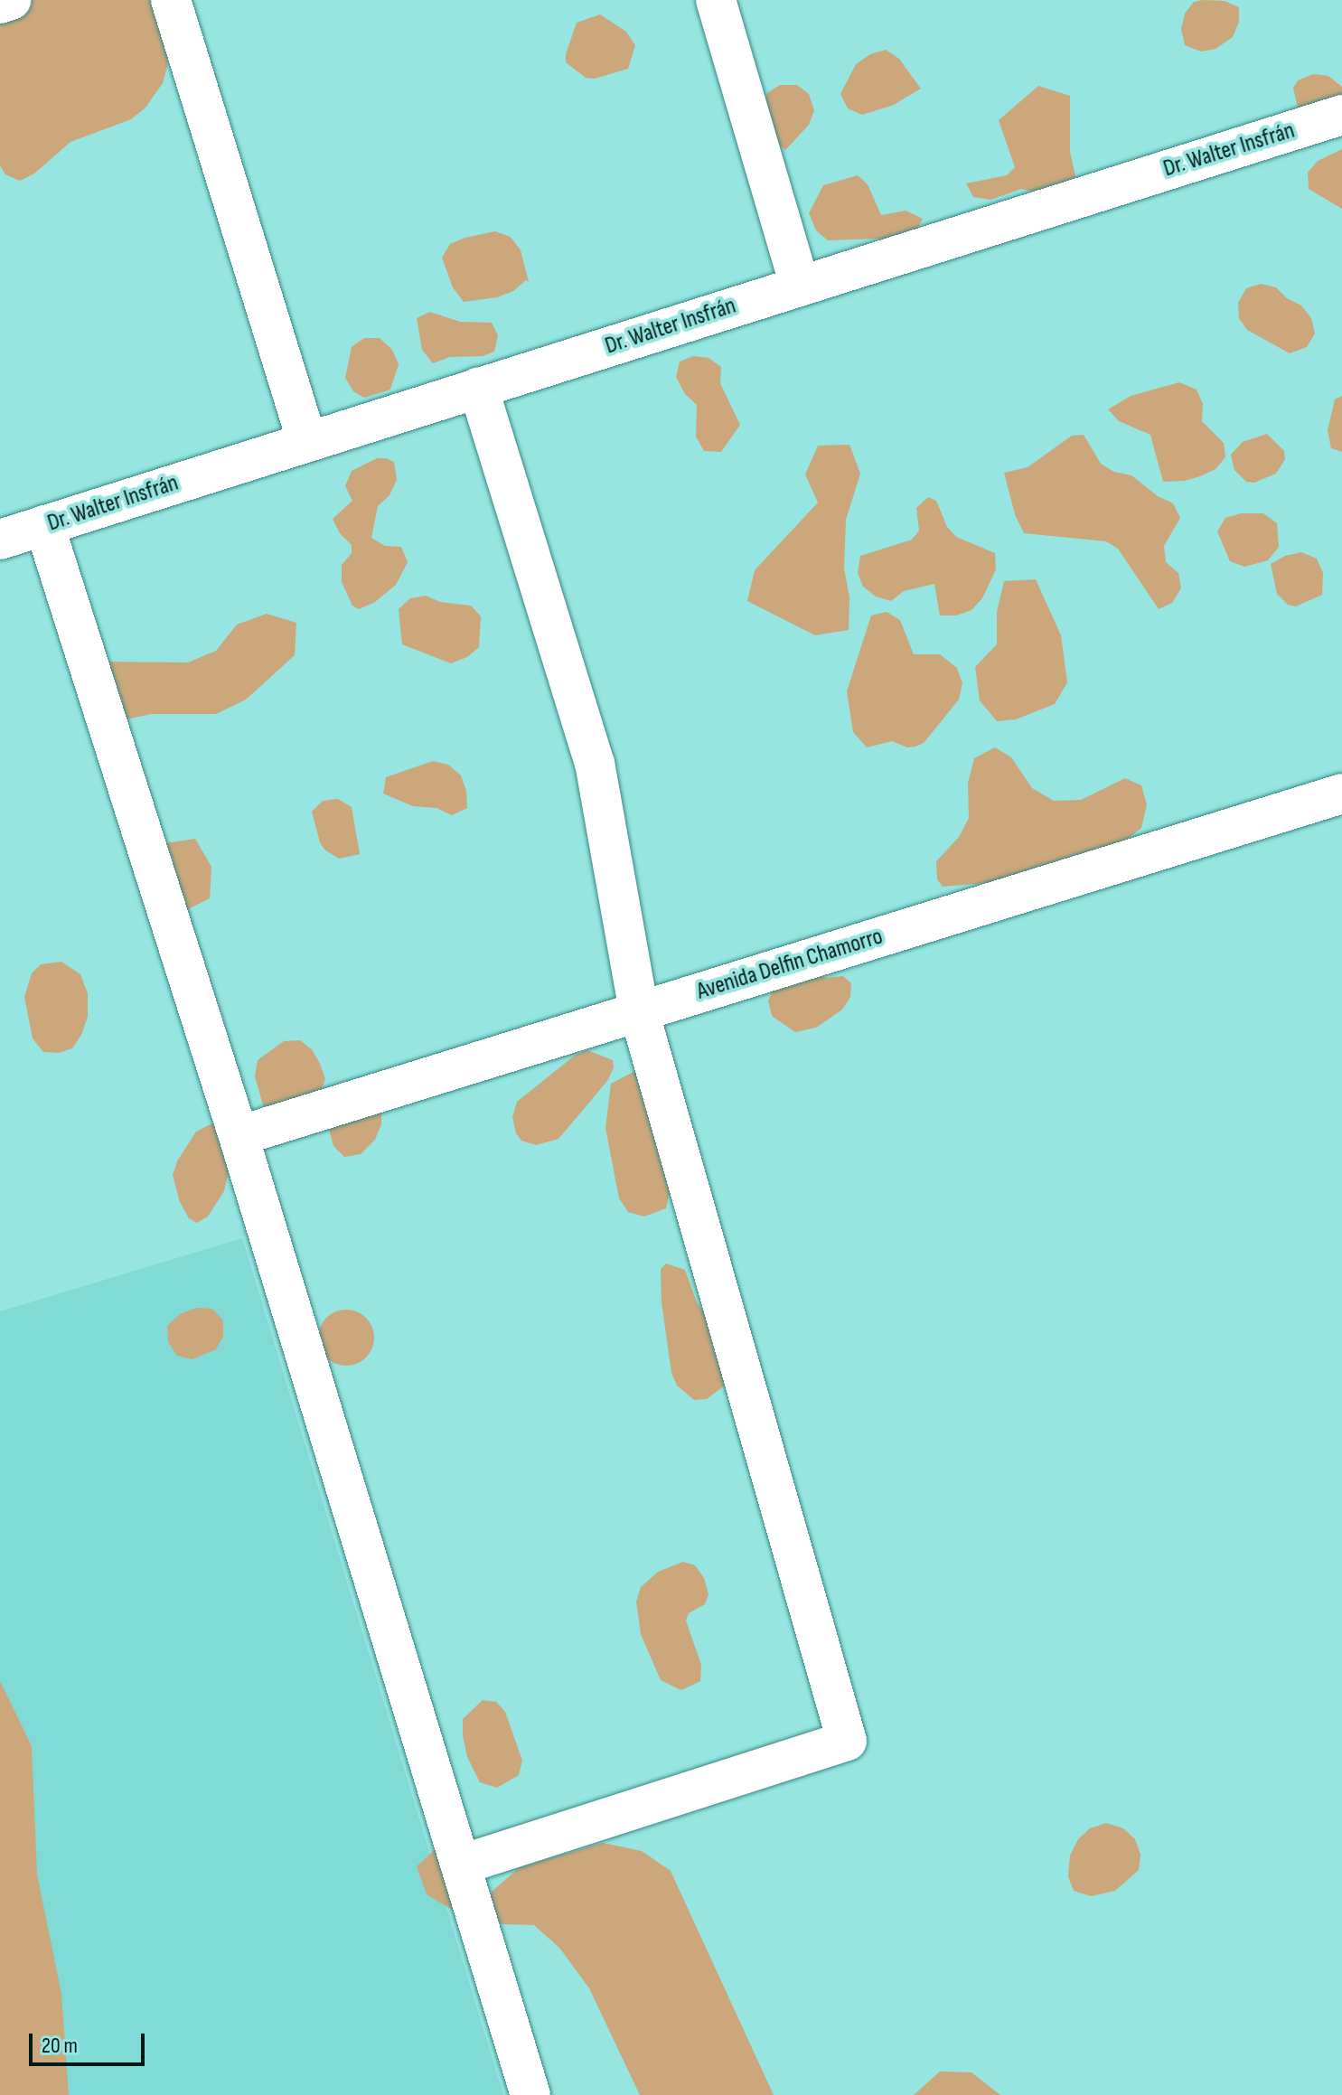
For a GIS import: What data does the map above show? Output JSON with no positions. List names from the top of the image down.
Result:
{
  "streets": {
    "street": ["Dr. Walter Insfrán", "Avenida Delfin Chamorro"]
  },
  "scale_bar": "20 m"
}
